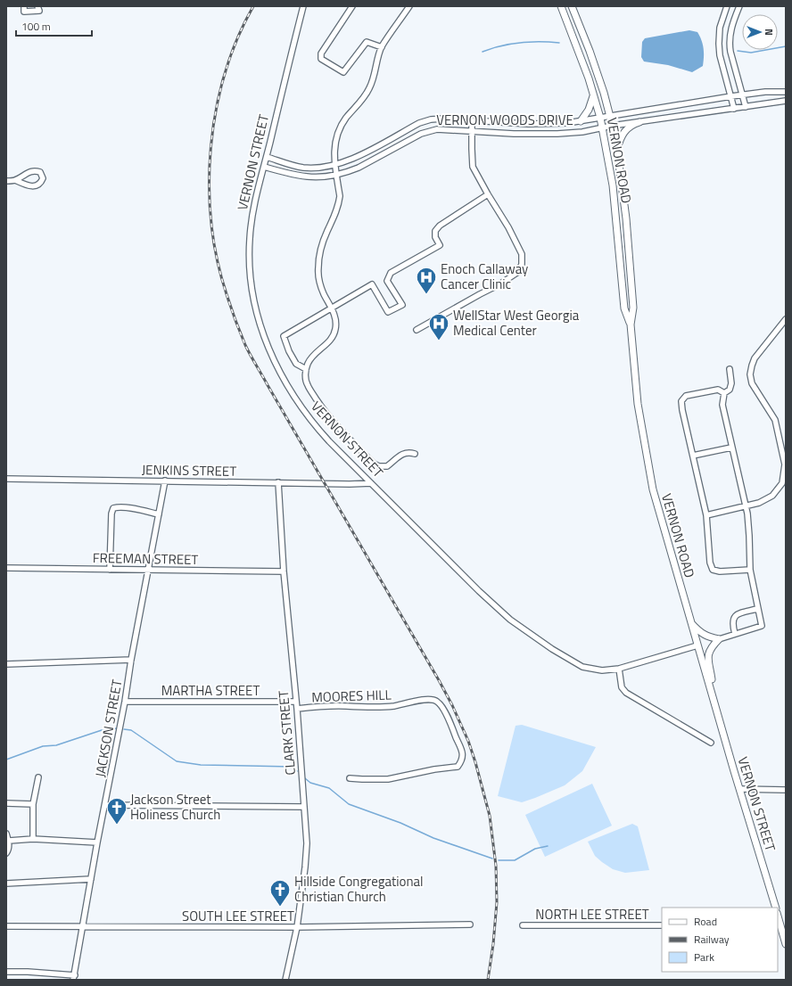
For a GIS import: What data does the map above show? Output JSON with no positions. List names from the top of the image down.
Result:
{
  "streets": {
    "main road": ["VERNON ROAD", "VERNON STREET"],
    "street": [
      "VERNON WOODS DRIVE",
      "JENKINS STREET",
      "FREEMAN STREET",
      "MARTHA STREET",
      "MOORES HILL",
      "JACKSON STREET",
      "CLARK STREET",
      "NORTH LEE STREET",
      "SOUTH LEE STREET"
    ]
  },
  "crossings": [
    ["VERNON WOODS DRIVE", "VERNON ROAD"],
    ["VERNON WOODS DRIVE", "VERNON STREET"],
    ["VERNON ROAD", "VERNON STREET"],
    ["VERNON STREET", "JENKINS STREET"],
    ["JENKINS STREET", "JACKSON STREET"],
    ["JENKINS STREET", "CLARK STREET"],
    ["FREEMAN STREET", "JACKSON STREET"],
    ["FREEMAN STREET", "CLARK STREET"],
    ["MARTHA STREET", "JACKSON STREET"],
    ["MARTHA STREET", "CLARK STREET"],
    ["MOORES HILL", "CLARK STREET"],
    ["JACKSON STREET", "SOUTH LEE STREET"],
    ["CLARK STREET", "SOUTH LEE STREET"]
  ],
  "places": {
    "hospital": ["Enoch Callaway Cancer Clinic", "WellStar West Georgia Medical Center"],
    "church": ["Jackson Street Holiness Church", "Hillside Congregational Christian Church"]
  },
  "legend": ["Road", "Railway", "Park"],
  "scale_bar": "100 m",
  "north": "right"
}
